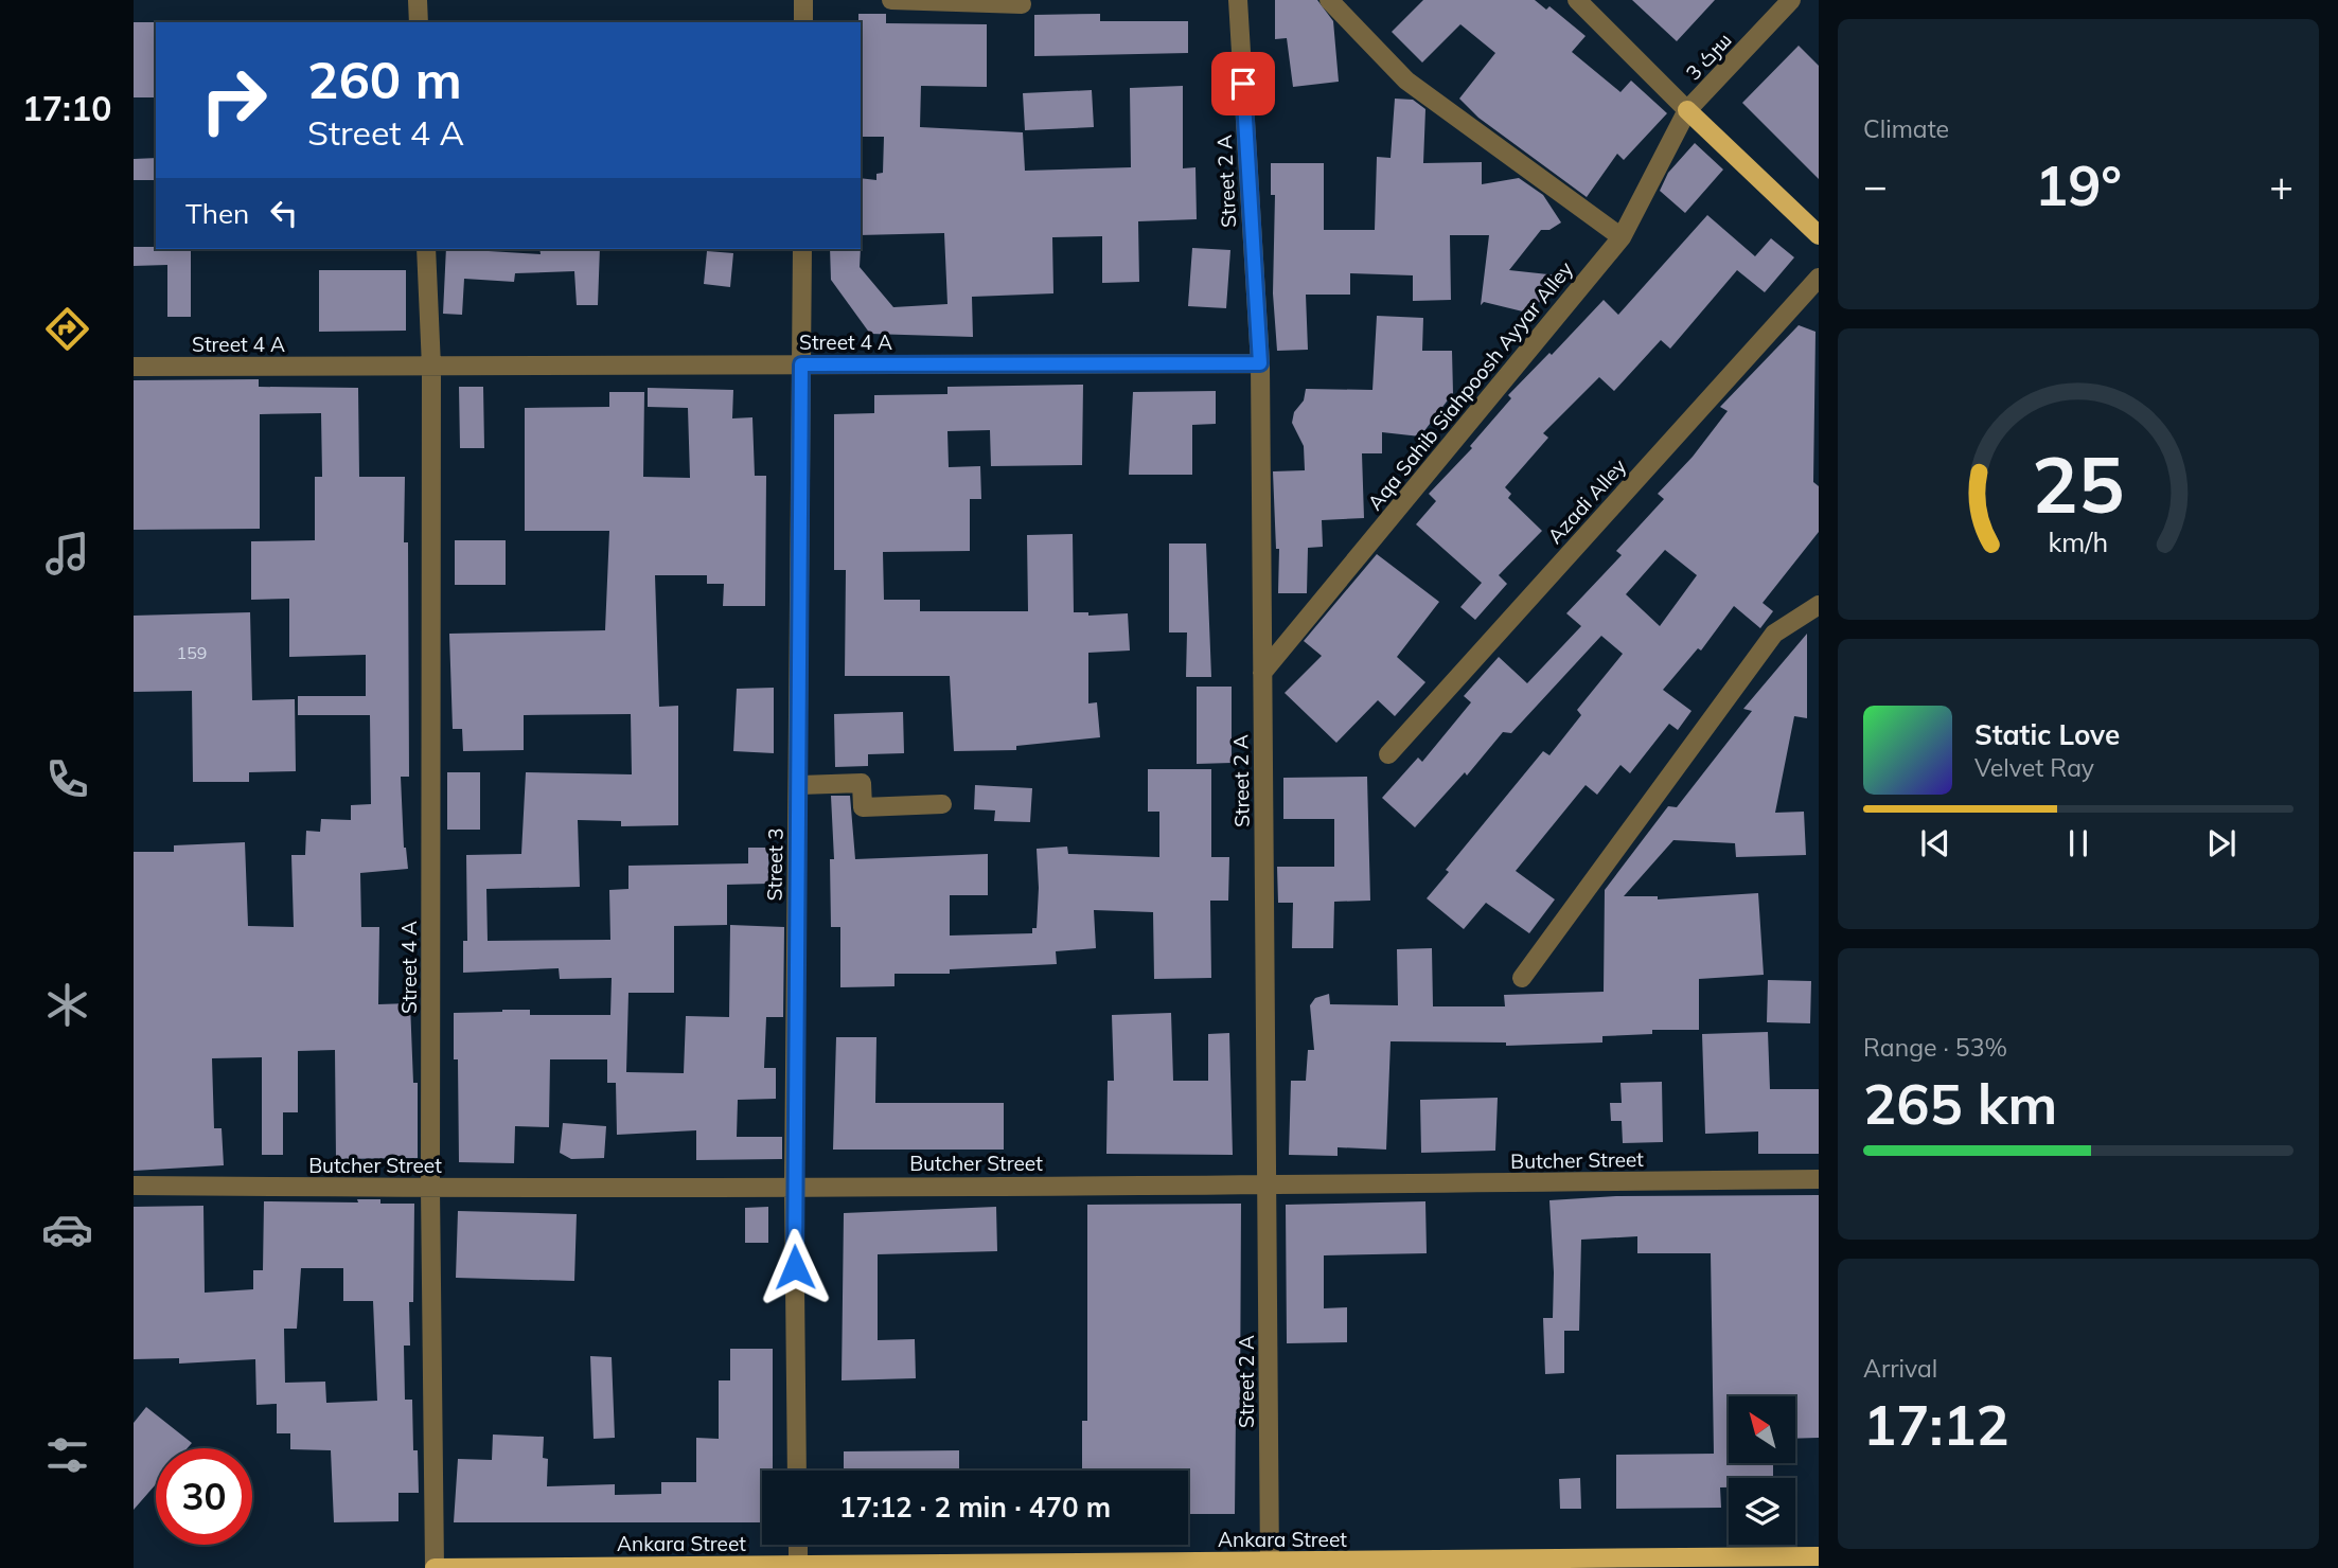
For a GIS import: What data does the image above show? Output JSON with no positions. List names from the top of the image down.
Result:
{
  "streets": {
    "main road": ["Ankara Street"],
    "street": [
      "سرک 3",
      "Street 2 A",
      "Street 4 A",
      "Aqa Sahib Siahpoosh Ayyar Alley",
      "Azadi Alley",
      "Street 3",
      "Butcher Street"
    ]
  },
  "crossings": [
    ["سرک 3", "Aqa Sahib Siahpoosh Ayyar Alley"],
    ["Street 2 A", "Street 4 A"],
    ["Street 2 A", "Aqa Sahib Siahpoosh Ayyar Alley"],
    ["Street 2 A", "Butcher Street"],
    ["Street 2 A", "Ankara Street"],
    ["Street 4 A", "Street 3"],
    ["Street 4 A", "Butcher Street"],
    ["Street 4 A", "Ankara Street"],
    ["Street 3", "Butcher Street"]
  ],
  "house_numbers": ["159"],
  "north": "top left",
  "page": {
    "tabs": "17:10",
    "tile": [
      "Climate",
      ["Range · 53%", "265 km"],
      ["Arrival", "17:12"]
    ],
    "turn": ["260 m", "Street 4 A"],
    "heat": ["−", "19°", "+"],
    "then": "Then",
    "song": ["Static Love", "Velvet Ray"],
    "limit": "30",
    "trip": "17:12 · 2 min · 470 m",
    "gauge": ["25", "km/h"]
  }
}
